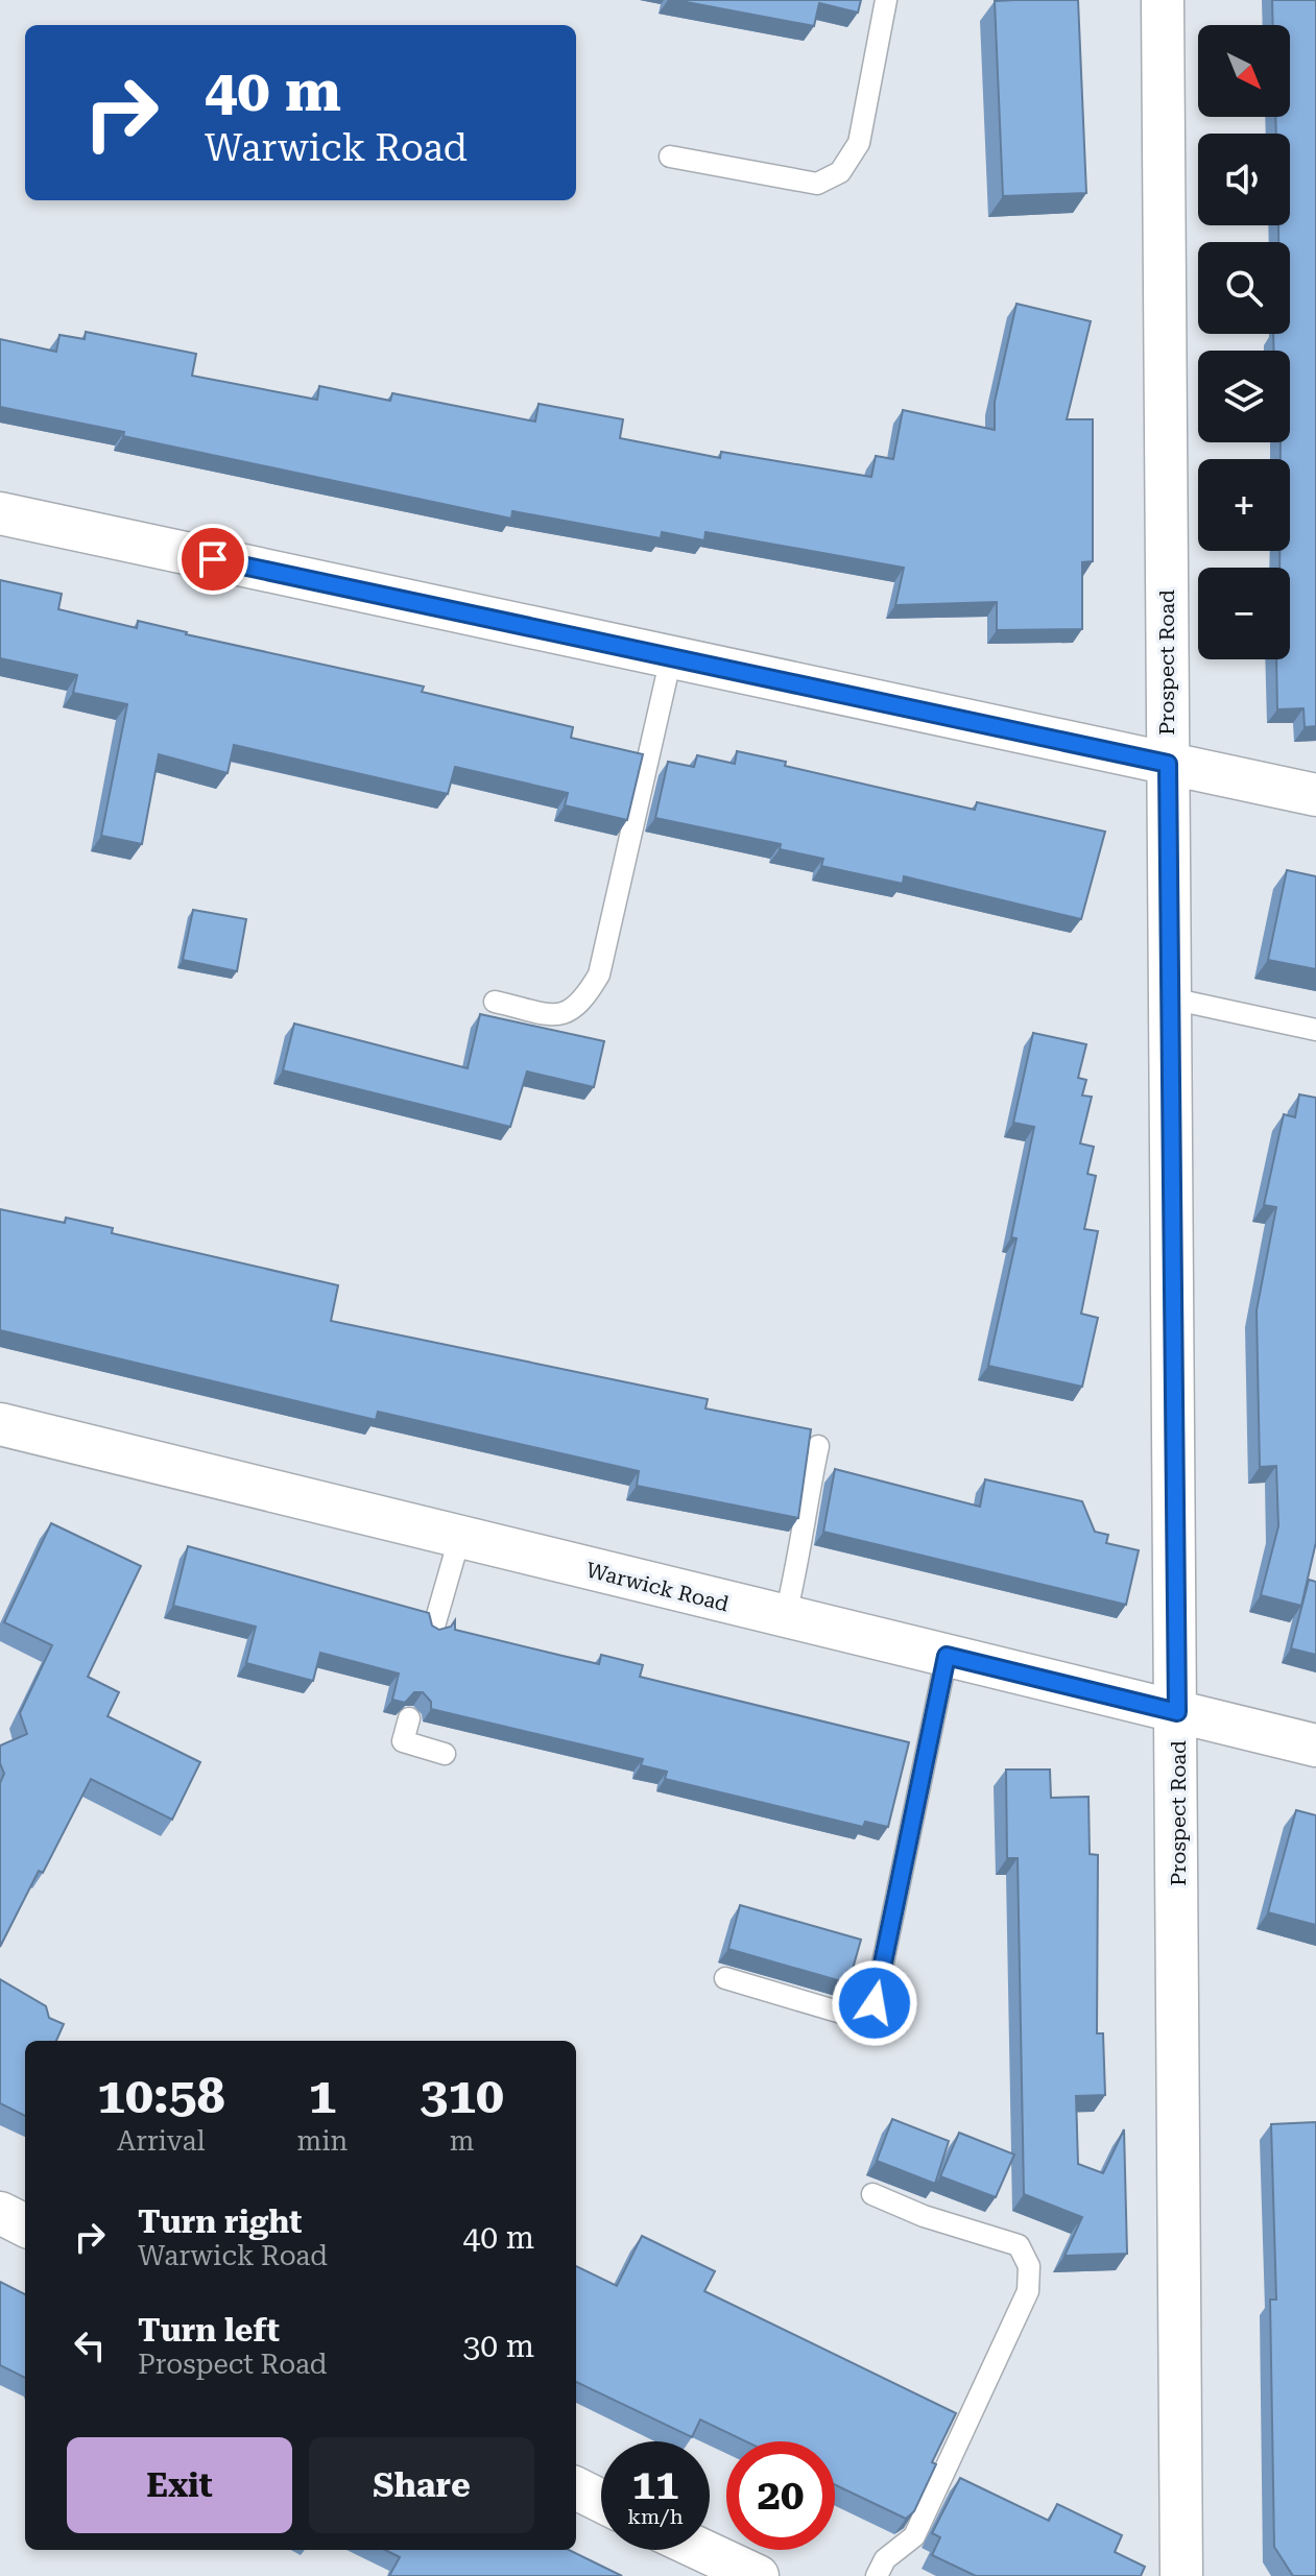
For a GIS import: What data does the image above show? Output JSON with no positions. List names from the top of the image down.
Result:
{
  "streets": {
    "street": ["Prospect Road", "Warwick Road"]
  },
  "crossings": [
    ["Prospect Road", "Warwick Road"]
  ],
  "north": "bottom right",
  "page": {
    "map_buttons": ["+", "−"],
    "turn": ["40 m", "Warwick Road"],
    "eta": [
      "10:58",
      "Arrival",
      "1",
      "min",
      "310",
      "m"
    ],
    "list": [
      {
        "name": "Turn right",
        "note": "Warwick Road",
        "value": "40 m"
      },
      {
        "name": "Turn left",
        "note": "Prospect Road",
        "value": "30 m"
      }
    ],
    "buttons": ["Exit", "Share"],
    "speed": "11 km/h",
    "limit": "20"
  }
}
